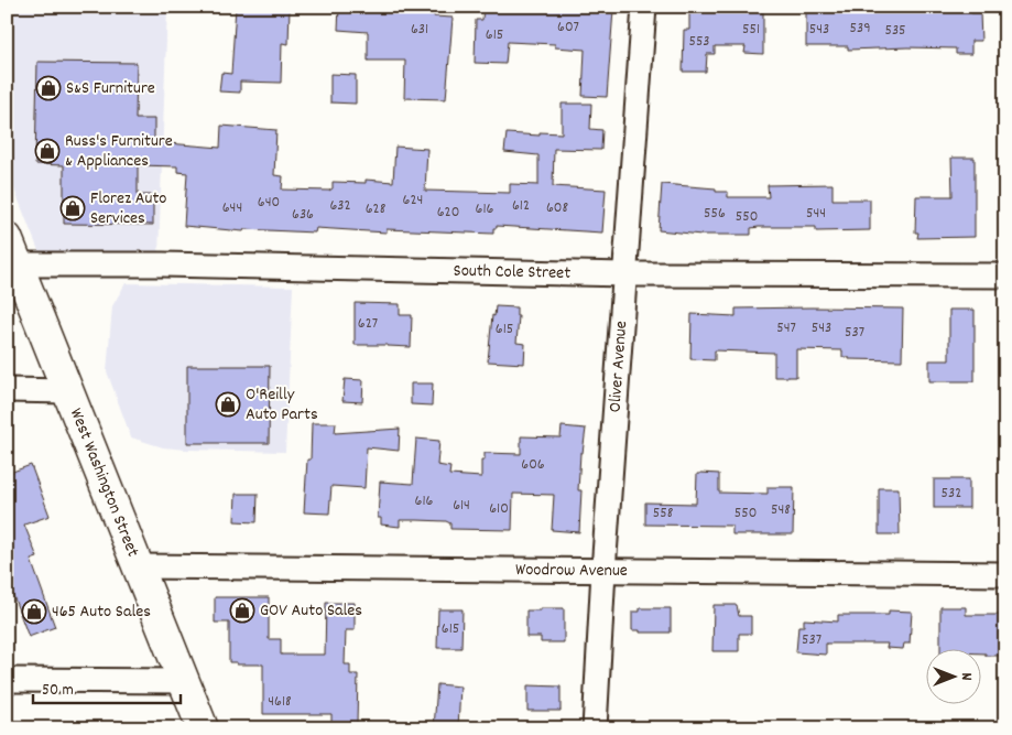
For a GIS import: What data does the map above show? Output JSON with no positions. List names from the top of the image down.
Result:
{
  "streets": {
    "main road": ["West Washington Street"],
    "street": ["South Cole Street", "Oliver Avenue", "Woodrow Avenue"]
  },
  "crossings": [
    ["South Cole Street", "Oliver Avenue"],
    ["South Cole Street", "West Washington Street"],
    ["Oliver Avenue", "Woodrow Avenue"],
    ["West Washington Street", "Woodrow Avenue"]
  ],
  "places": {
    "shop": [
      "S&S Furniture",
      "Russ's Furniture & Appliances",
      "Florez Auto Services",
      "O'Reilly Auto Parts",
      "GOV Auto Sales",
      "465 Auto Sales"
    ]
  },
  "house_numbers": [
    "607",
    "539",
    "631",
    "551",
    "543",
    "535",
    "615",
    "553",
    "624",
    "640",
    "632",
    "612",
    "644",
    "608",
    "628",
    "616",
    "620",
    "556",
    "544",
    "636",
    "550",
    "627",
    "547",
    "543",
    "615",
    "537",
    "606",
    "532",
    "616",
    "614",
    "610",
    "548",
    "558",
    "550",
    "615",
    "537",
    "4618"
  ],
  "scale_bar": "50 m",
  "north": "right"
}
